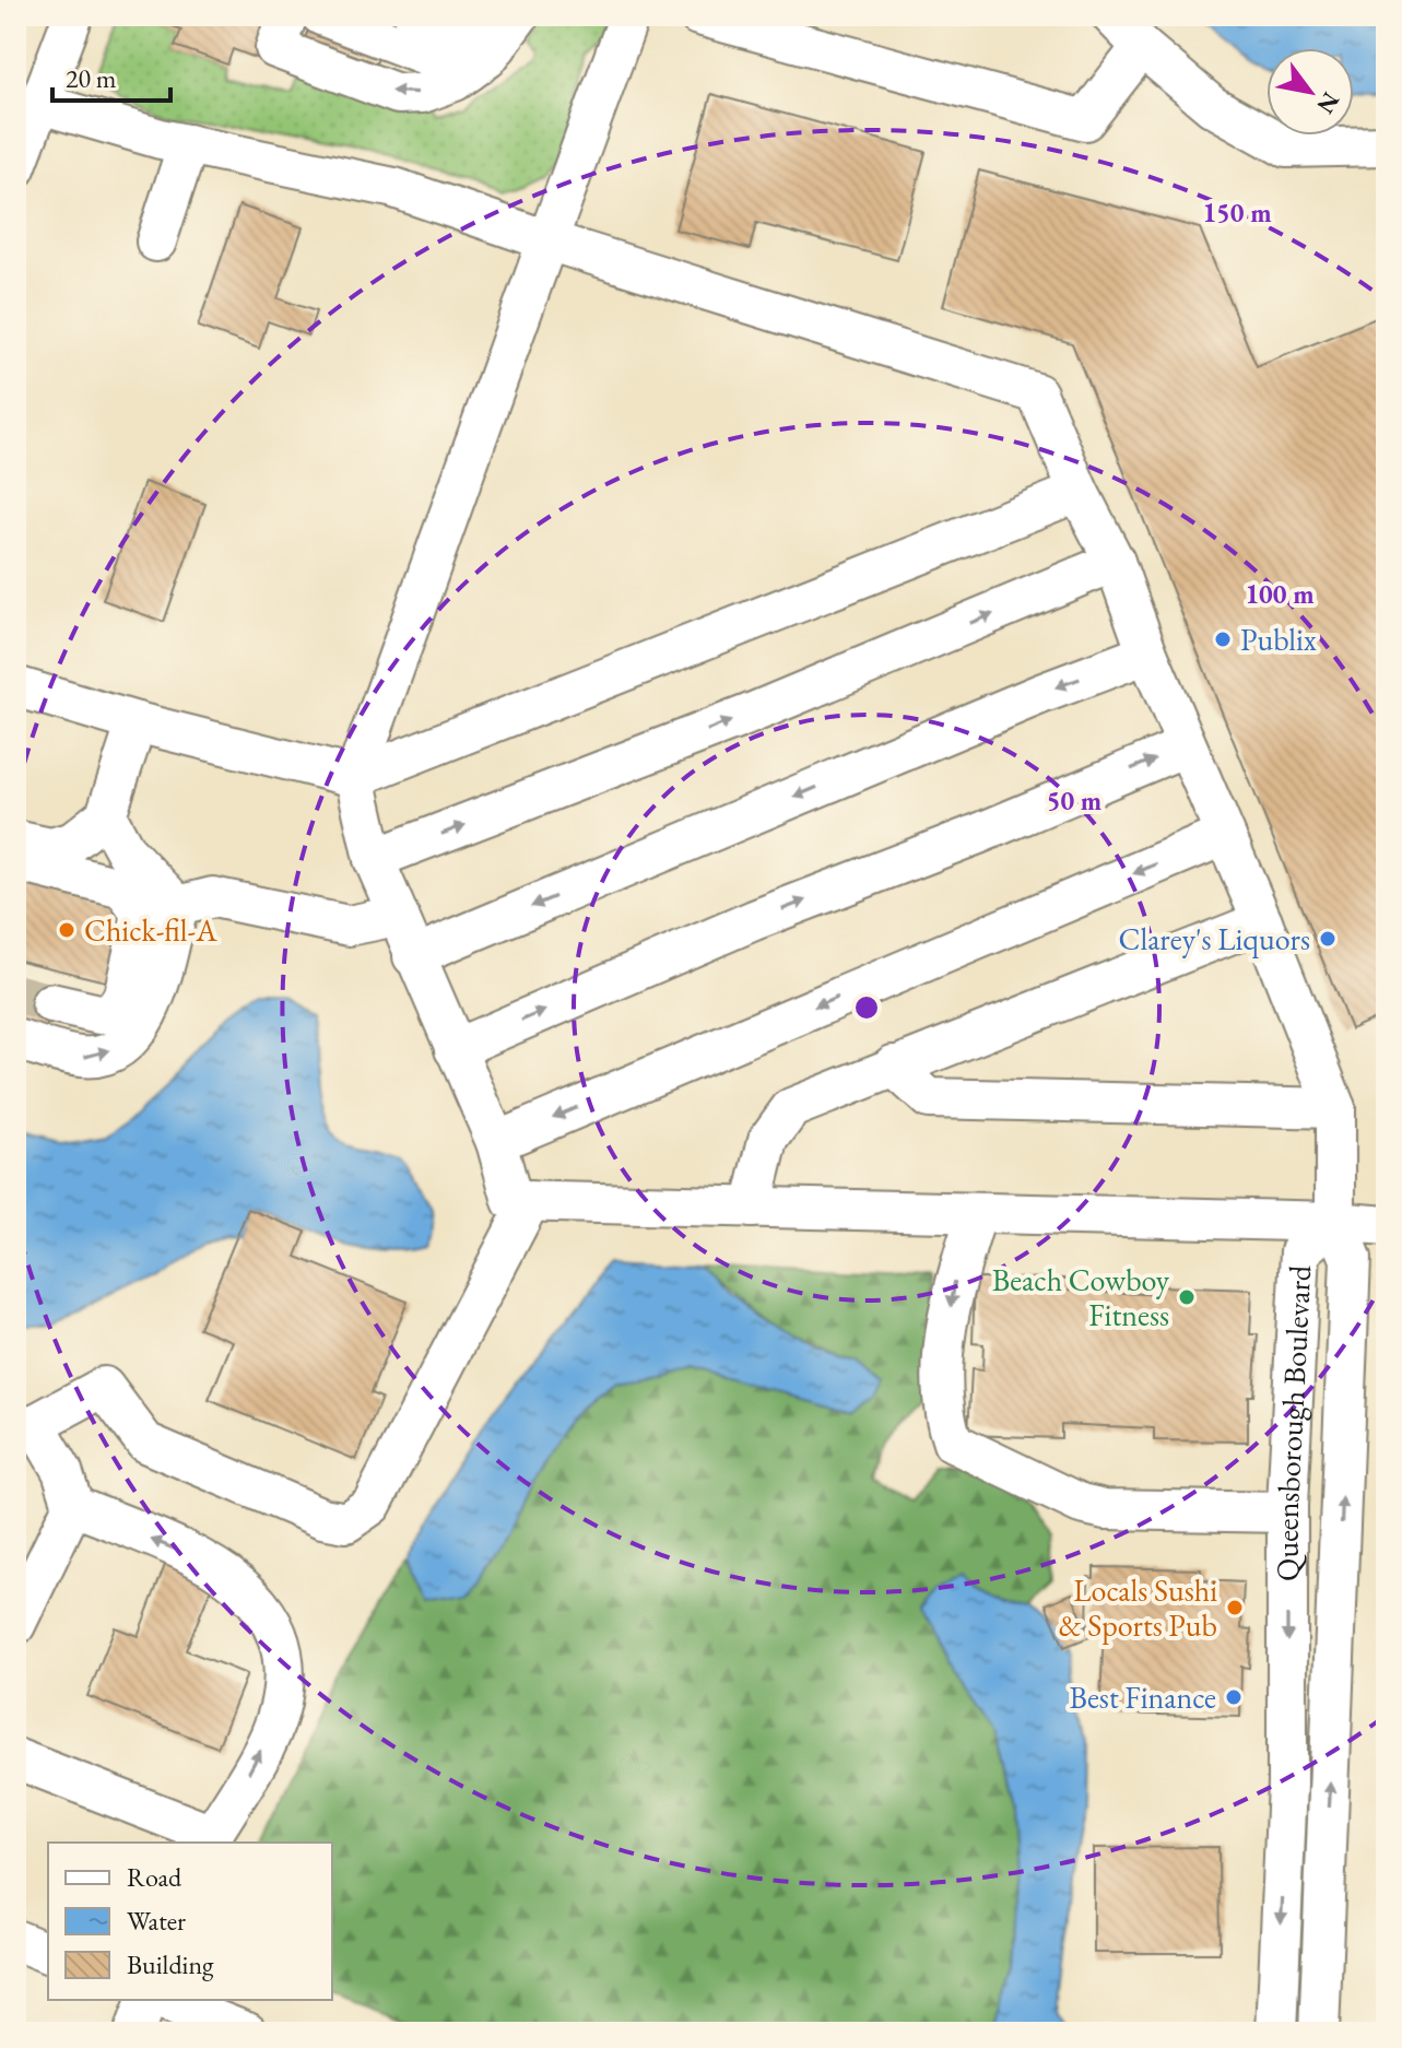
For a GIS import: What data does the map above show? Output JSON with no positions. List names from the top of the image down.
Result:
{
  "streets": {
    "street": ["Queensborough Boulevard"]
  },
  "places": [
    "Publix",
    "Chick-fil-A",
    "Clarey's Liquors",
    "Beach Cowboy Fitness",
    "Locals Sushi & Sports Pub",
    "Best Finance"
  ],
  "legend": ["Road", "Water", "Building"],
  "scale_bar": "20 m",
  "north": "bottom right",
  "rings": ["150 m", "100 m", "50 m"]
}
